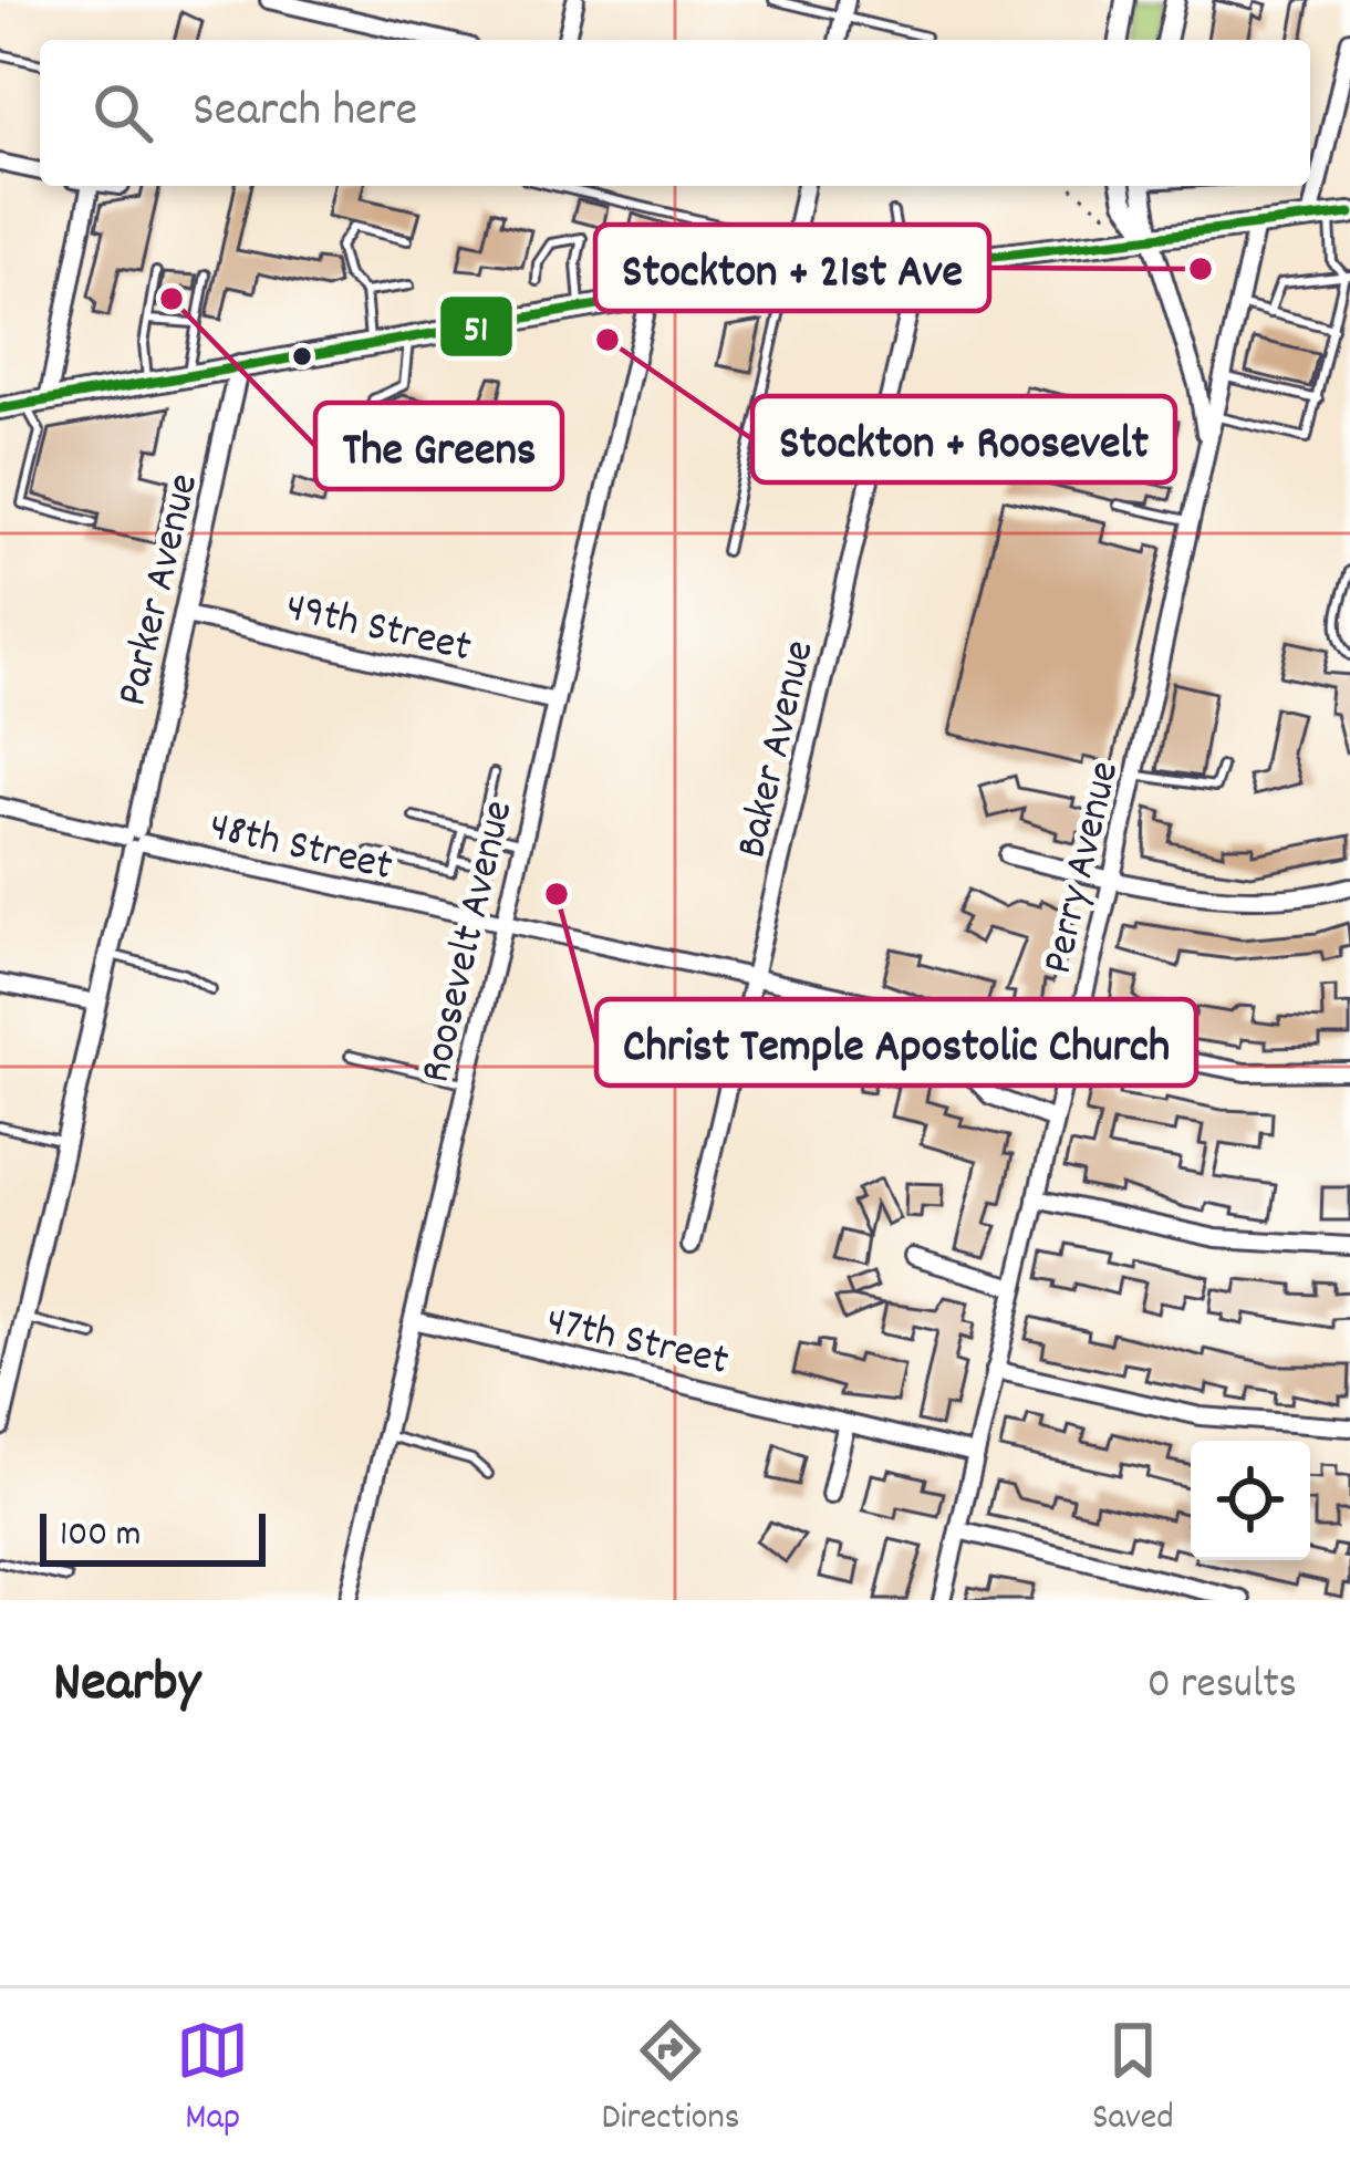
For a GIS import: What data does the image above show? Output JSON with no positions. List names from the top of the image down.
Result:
{
  "streets": {
    "street": [
      "Parker Avenue",
      "49th Street",
      "Baker Avenue",
      "48th Street",
      "Perry Avenue",
      "Roosevelt Avenue",
      "47th Street"
    ]
  },
  "crossings": [
    ["Parker Avenue", "49th Street"],
    ["Parker Avenue", "48th Street"],
    ["49th Street", "Roosevelt Avenue"],
    ["Baker Avenue", "48th Street"],
    ["48th Street", "Perry Avenue"],
    ["48th Street", "Roosevelt Avenue"],
    ["Perry Avenue", "47th Street"],
    ["Roosevelt Avenue", "47th Street"]
  ],
  "places": [
    "Stockton + 21st Ave",
    "The Greens",
    "Stockton + Roosevelt",
    "Christ Temple Apostolic Church"
  ],
  "lines": ["transit line 51"],
  "scale_bar": "100 m",
  "page": {
    "search": "Search here",
    "scale": "100 m",
    "heading": ["Nearby", "0 results"],
    "nav": ["Map", "Directions", "Saved"]
  }
}
